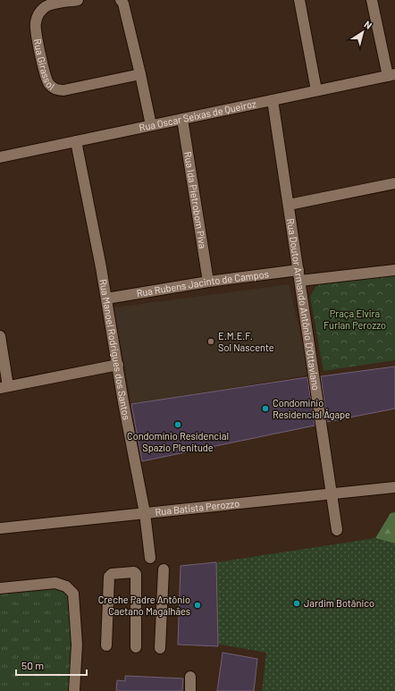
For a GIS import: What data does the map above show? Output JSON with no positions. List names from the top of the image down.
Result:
{
  "streets": {
    "street": [
      "Rua Girassol",
      "Rua Oscar Seixas de Queiroz",
      "Rua Ida Pietrobom Piva",
      "Rua Rubens Jacinto de Campos",
      "Rua Doutor Armando Antônio D'Ottaviano",
      "Rua Manoel Rodrigues dos Santos",
      "Rua Batista Perozzo"
    ]
  },
  "crossings": [
    ["Rua Oscar Seixas de Queiroz", "Rua Ida Pietrobom Piva"],
    ["Rua Oscar Seixas de Queiroz", "Rua Doutor Armando Antônio D'Ottaviano"],
    ["Rua Oscar Seixas de Queiroz", "Rua Manoel Rodrigues dos Santos"],
    ["Rua Ida Pietrobom Piva", "Rua Rubens Jacinto de Campos"],
    ["Rua Rubens Jacinto de Campos", "Rua Doutor Armando Antônio D'Ottaviano"],
    ["Rua Rubens Jacinto de Campos", "Rua Manoel Rodrigues dos Santos"],
    ["Rua Doutor Armando Antônio D'Ottaviano", "Rua Batista Perozzo"],
    ["Rua Manoel Rodrigues dos Santos", "Rua Batista Perozzo"]
  ],
  "parks": ["Praça Elvira Furlan Perozzo"],
  "places": [
    "E.M.E.F. Sol Nascente",
    "Condominio Residencial Ágape",
    "Condomínio Residencial Spazio Plenitude",
    "Jardim Botânico",
    "Creche Padre Antônio Caetano Magalhães"
  ],
  "scale_bar": "50 m",
  "north": "top right"
}
